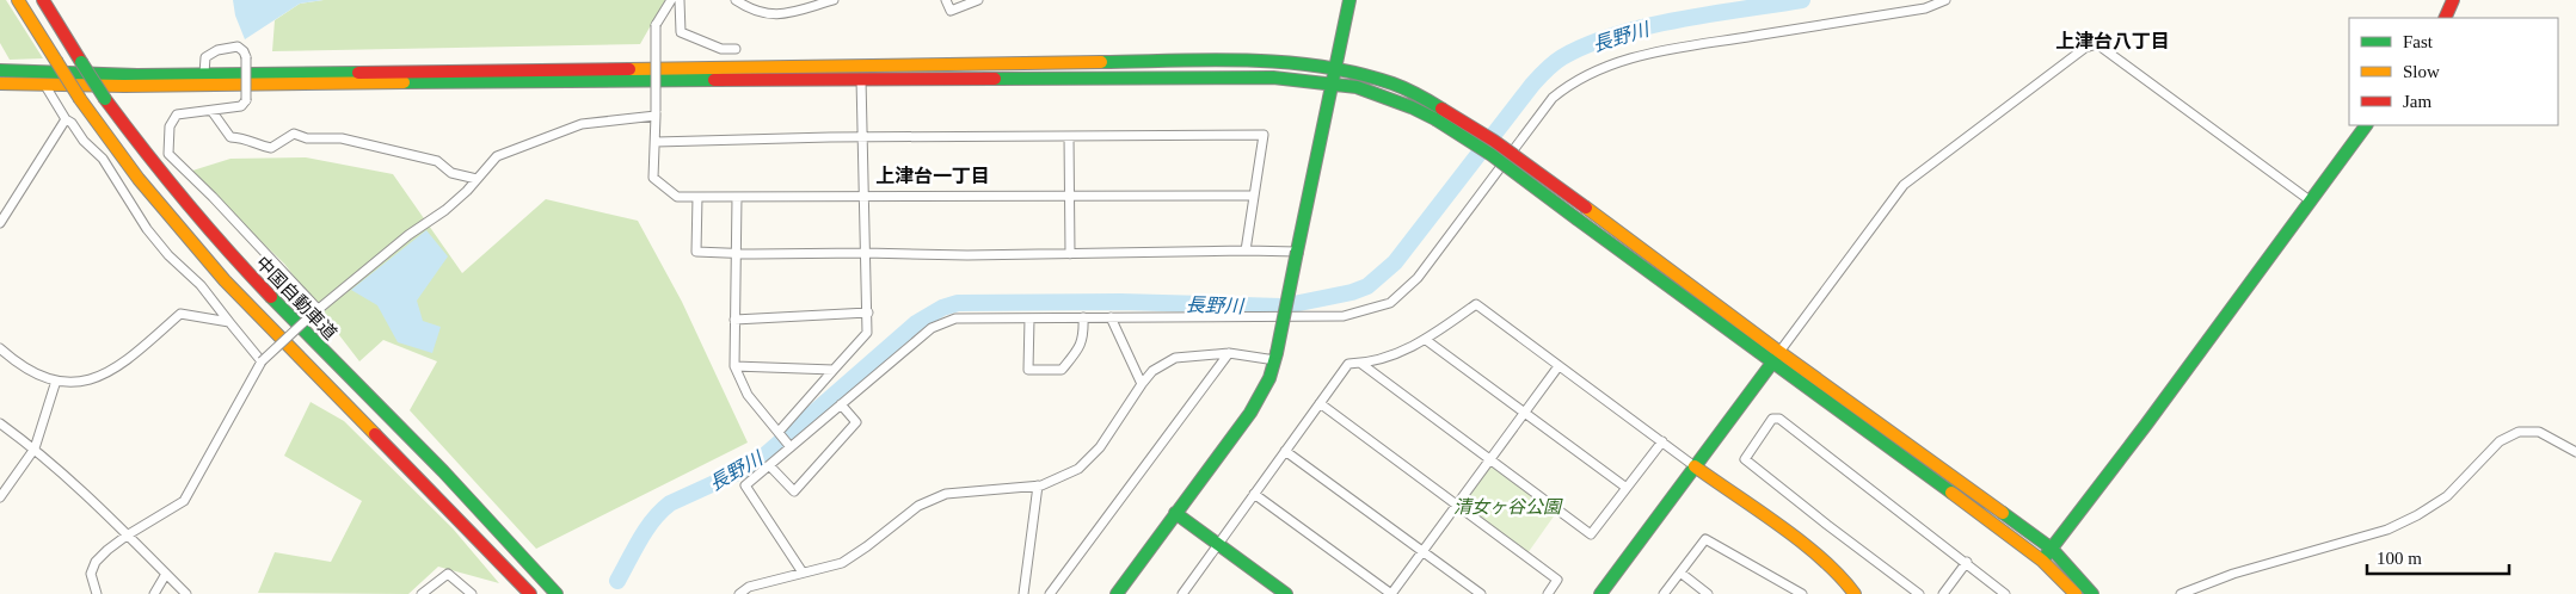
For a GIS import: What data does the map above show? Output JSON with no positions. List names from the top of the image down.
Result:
{
  "streets": {
    "main road": ["中国自動車道"]
  },
  "districts": ["上津台八丁目", "上津台一丁目"],
  "water": ["長野川"],
  "parks": ["清女ヶ谷公園"],
  "legend": ["Fast", "Slow", "Jam"],
  "scale_bar": "100 m"
}
